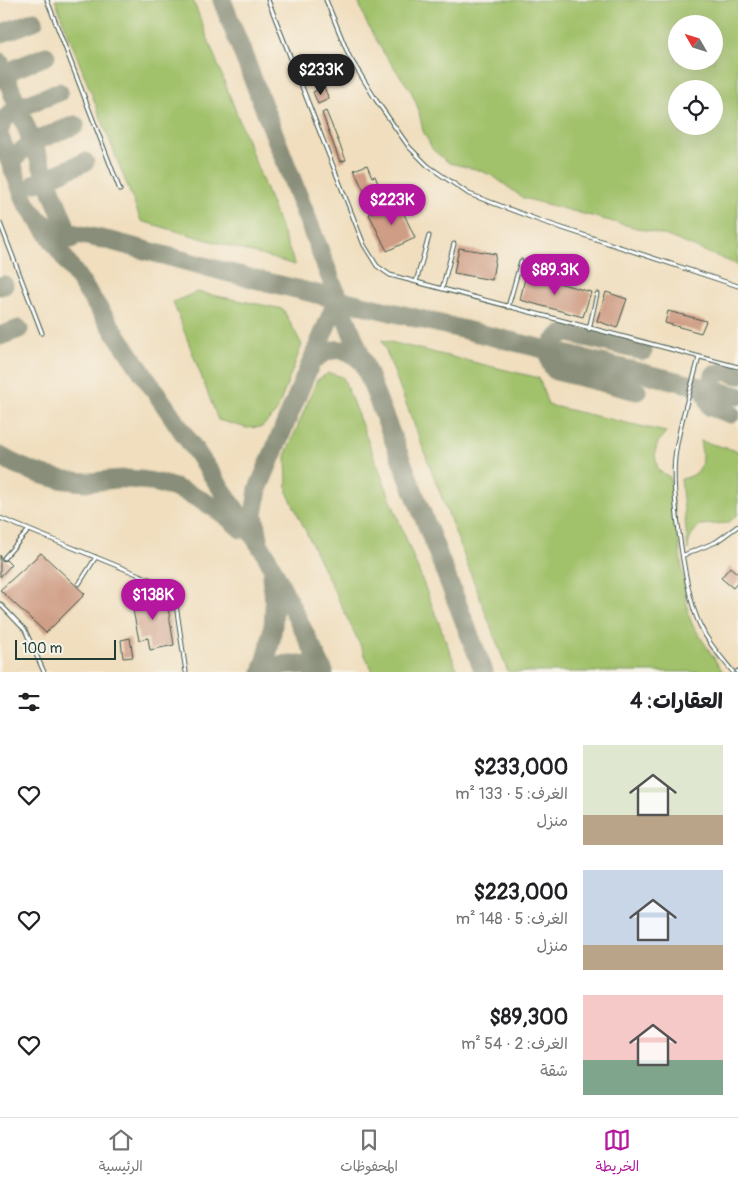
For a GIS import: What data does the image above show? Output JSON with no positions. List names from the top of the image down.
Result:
{
  "scale_bar": "100 m",
  "north": "top left",
  "page": {
    "price": [
      "$233K",
      "$223K",
      "$89.3K",
      "$138K"
    ],
    "scale": "100 m",
    "heading": "العقارات: 4",
    "list": [
      {
        "name": "$233,000",
        "note": "الغرف: 5 · 133 m² · منزل"
      },
      {
        "name": "$223,000",
        "note": "الغرف: 5 · 148 m² · منزل"
      },
      {
        "name": "$89,300",
        "note": "الغرف: 2 · 54 m² · شقة"
      }
    ],
    "tabs": ["الخريطة", "المحفوظات", "الرئيسية"]
  }
}
